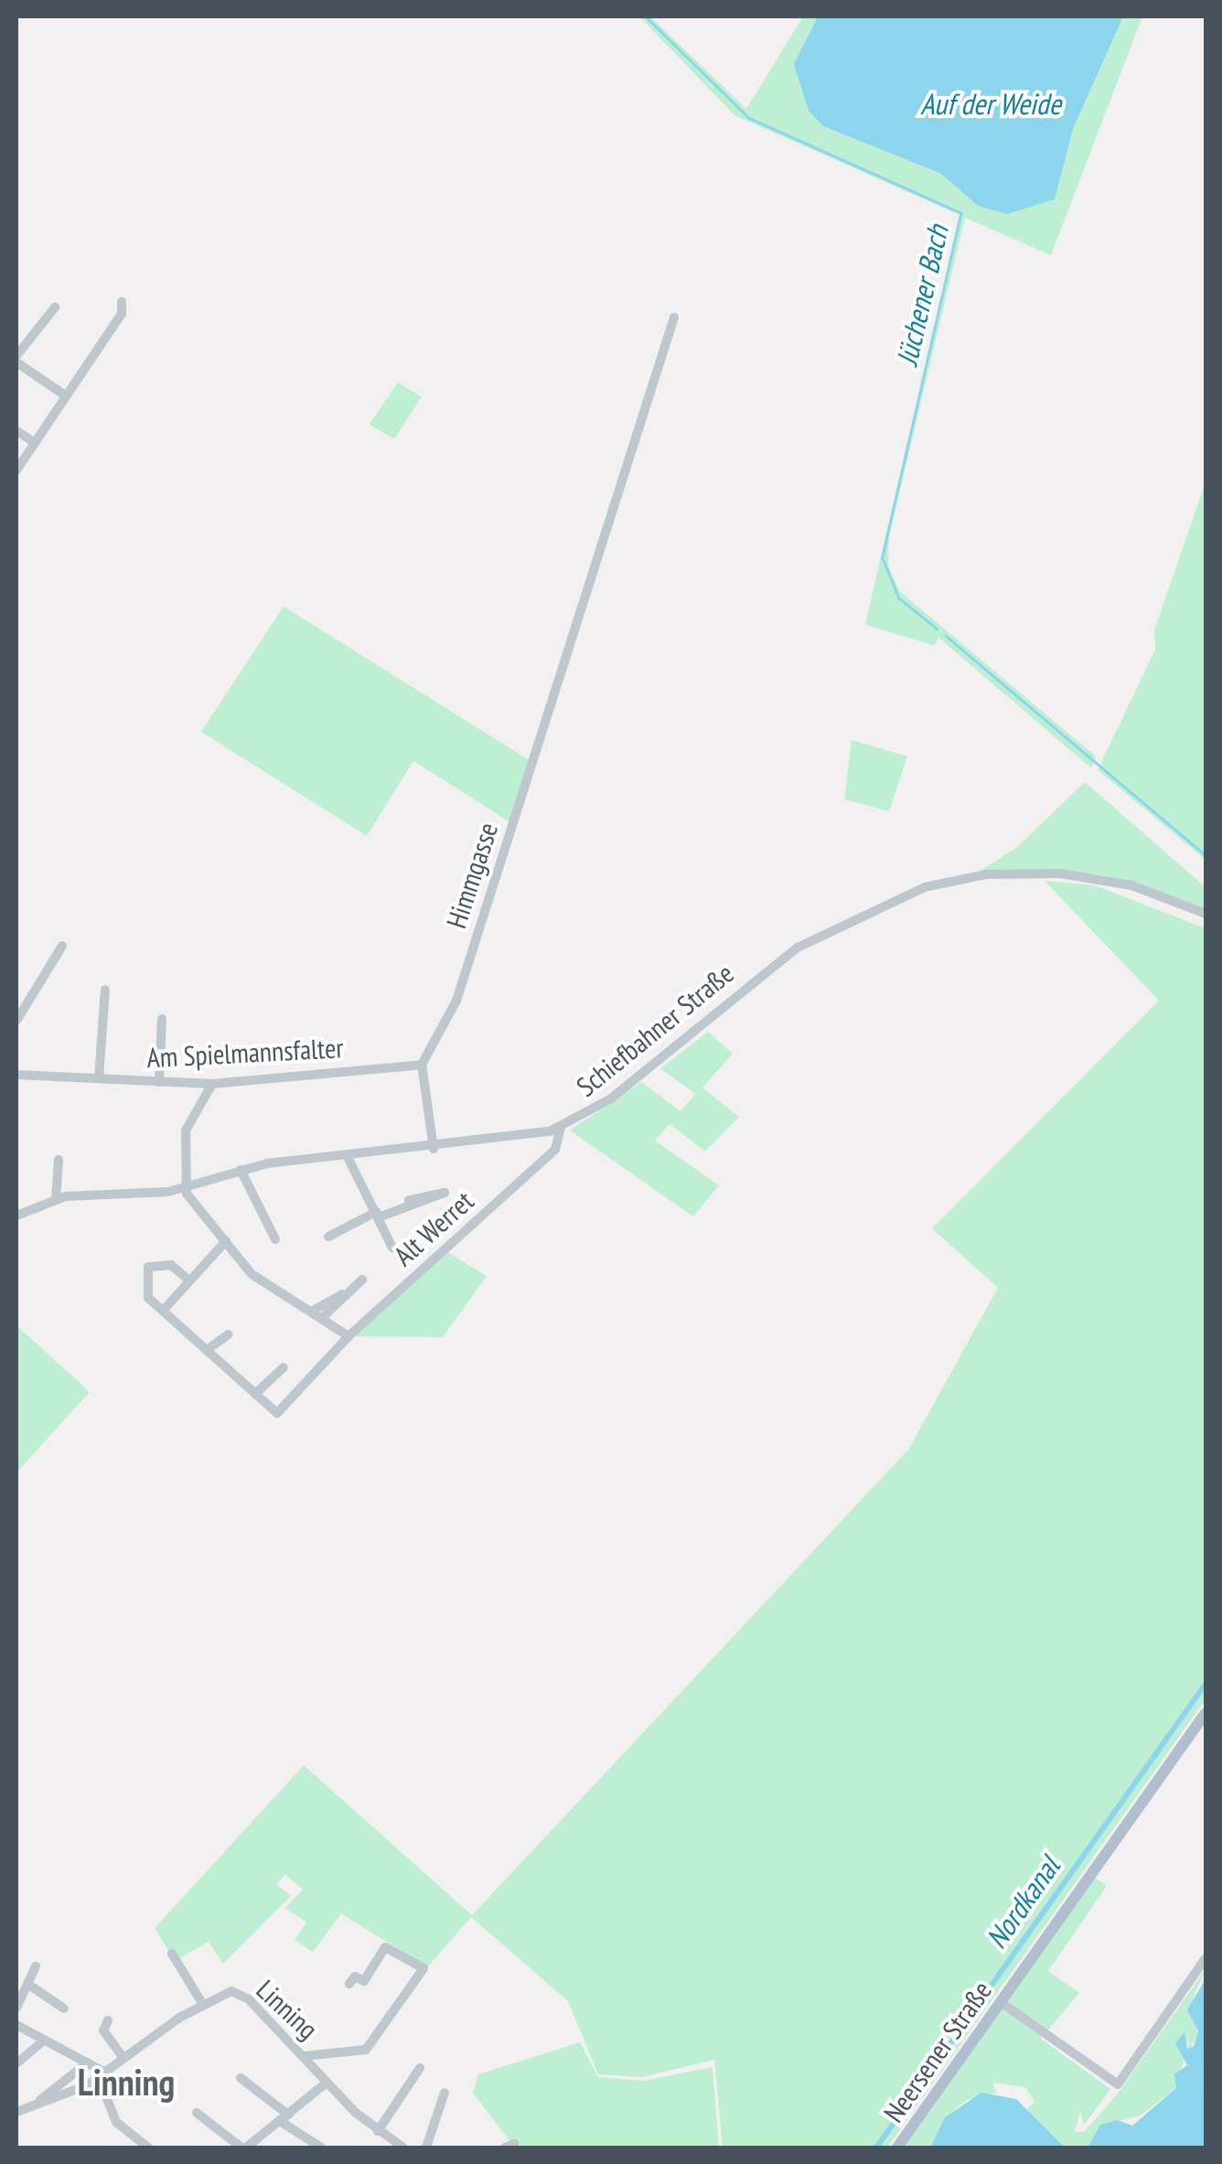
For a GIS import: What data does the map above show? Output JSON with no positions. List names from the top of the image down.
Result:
{
  "streets": {
    "main road": ["Neersener Straße"],
    "street": [
      "Himmgasse",
      "Schiefbahner Straße",
      "Am Spielmannsfalter",
      "Alt Werret",
      "Linning"
    ]
  },
  "crossings": [
    ["Himmgasse", "Am Spielmannsfalter"],
    ["Schiefbahner Straße", "Alt Werret"]
  ],
  "districts": ["Linning"],
  "water": ["Auf der Weide", "Jüchener Bach", "Nordkanal"]
}
